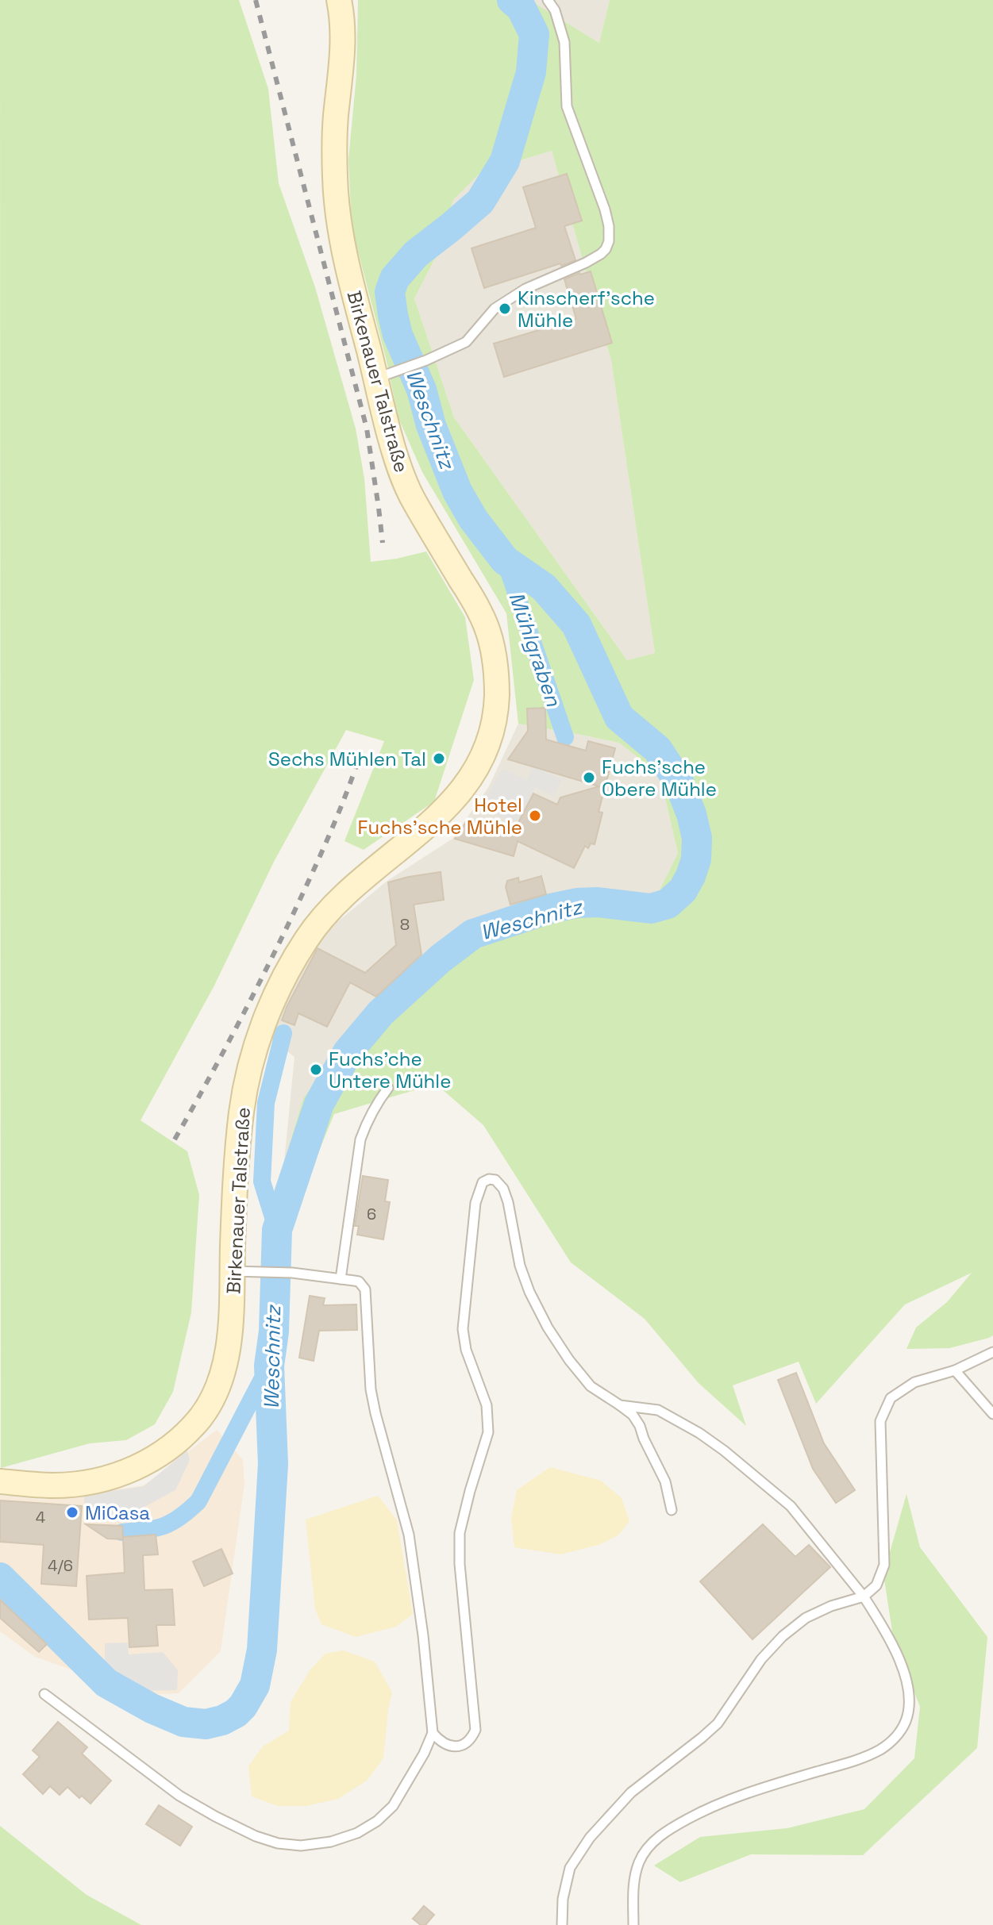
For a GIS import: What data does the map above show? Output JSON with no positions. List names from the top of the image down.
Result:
{
  "streets": {
    "main road": ["Birkenauer Talstraße"]
  },
  "water": ["Weschnitz", "Mühlgraben"],
  "places": [
    "Kinscherf'sche Mühle",
    "Sechs Mühlen Tal",
    "Fuchs'sche Obere Mühle",
    "Hotel Fuchs'sche Mühle",
    "Fuchs'che Untere Mühle",
    "MiCasa"
  ],
  "house_numbers": [
    "8",
    "6",
    "4",
    "4/6"
  ]
}
